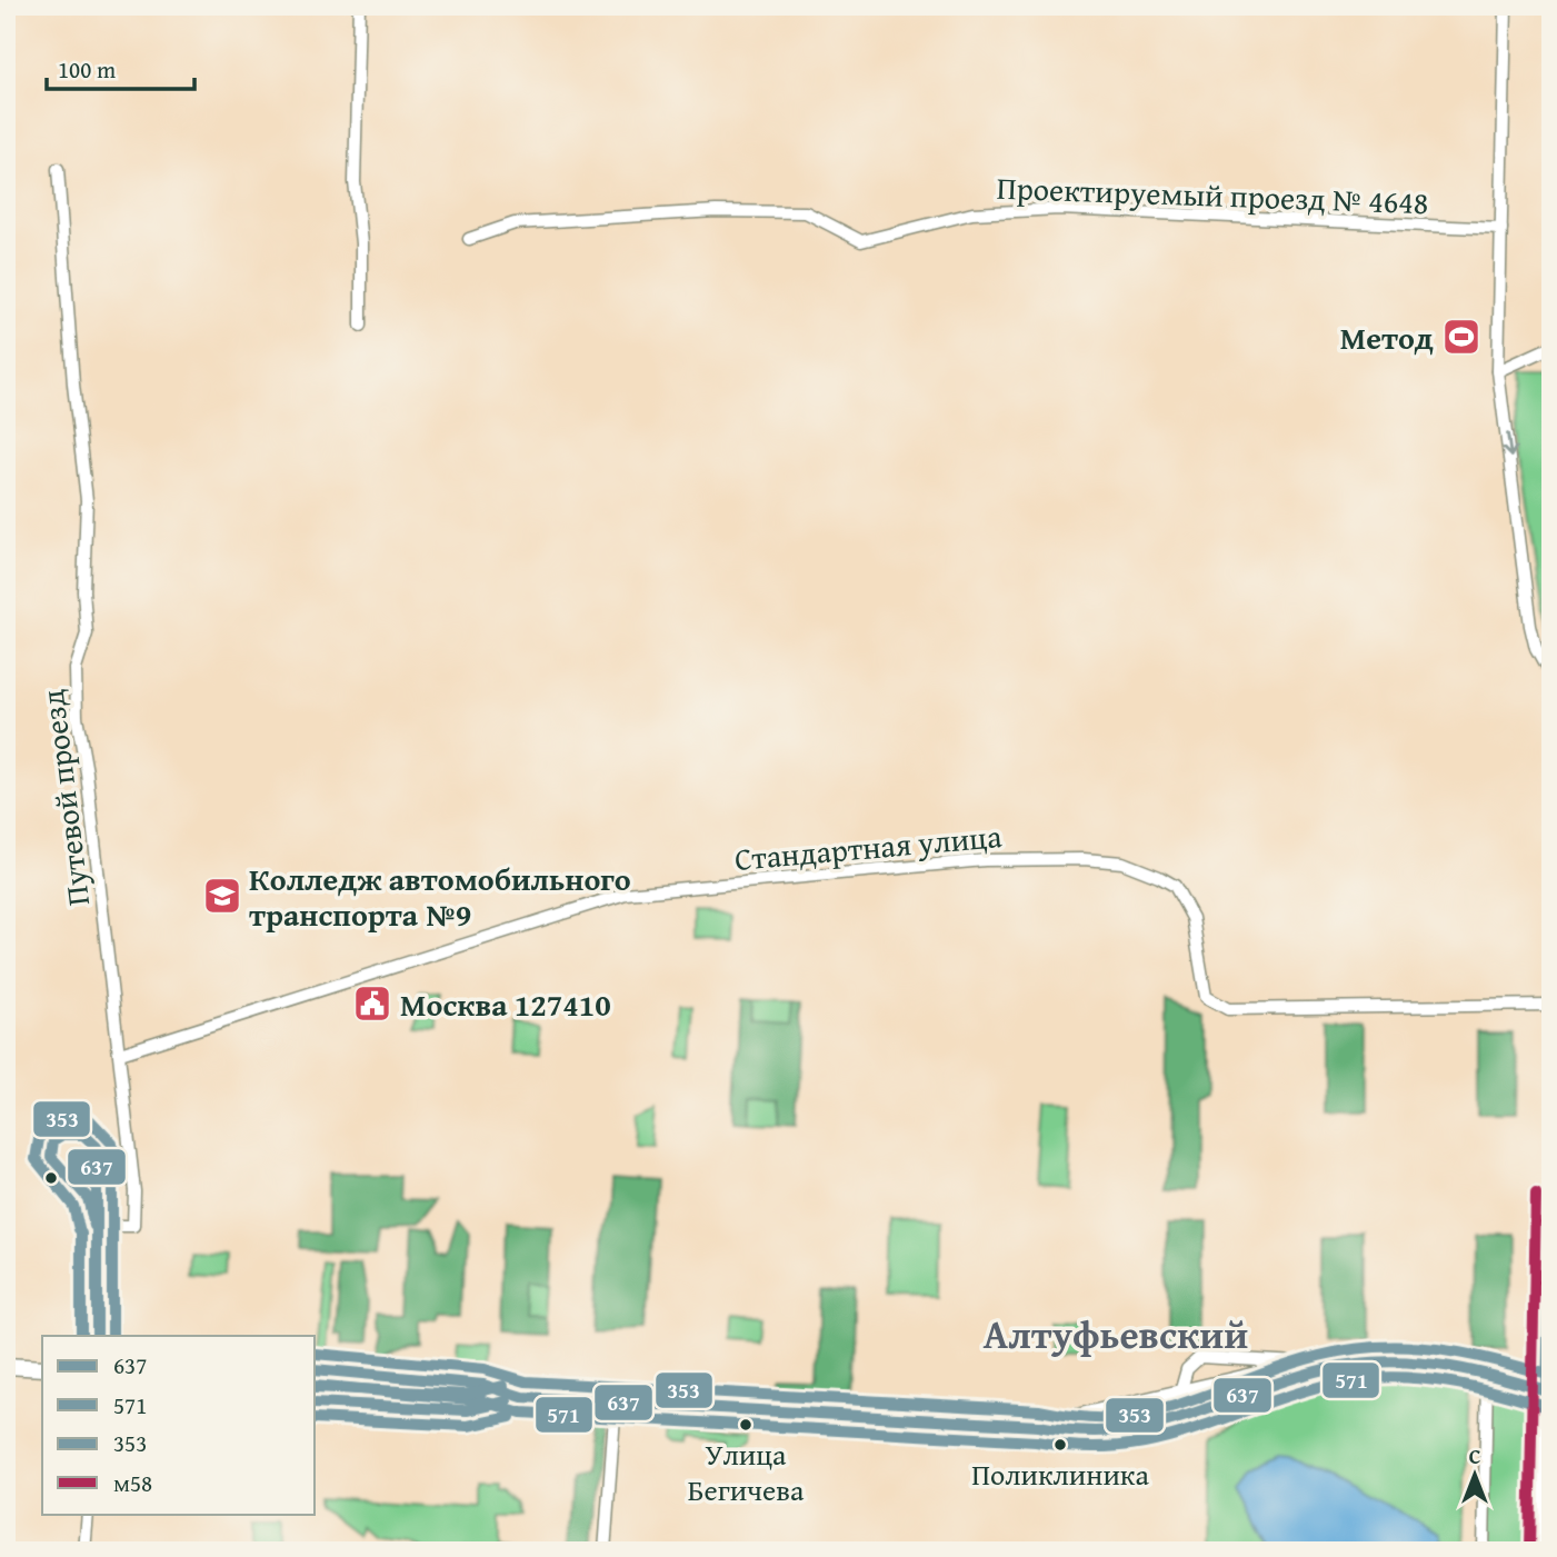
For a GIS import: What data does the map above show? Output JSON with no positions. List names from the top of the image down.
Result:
{
  "streets": {
    "street": ["Проектируемый проезд № 4648", "Путевой проезд", "Стандартная улица"]
  },
  "crossings": [
    ["Путевой проезд", "Стандартная улица"]
  ],
  "districts": ["Алтуфьевский"],
  "places": {
    "sports": ["Метод"],
    "school or university": ["Колледж автомобильного транспорта №9"],
    "public building": ["Москва 127410"],
    "other": ["Улица Бегичева", "Поликлиника"]
  },
  "lines": [
    "transit line 353",
    "transit line 637",
    "transit line м58",
    "transit line 571"
  ],
  "legend": [
    "637",
    "571",
    "353",
    "м58"
  ],
  "scale_bar": "100 m",
  "north": "top"
}
